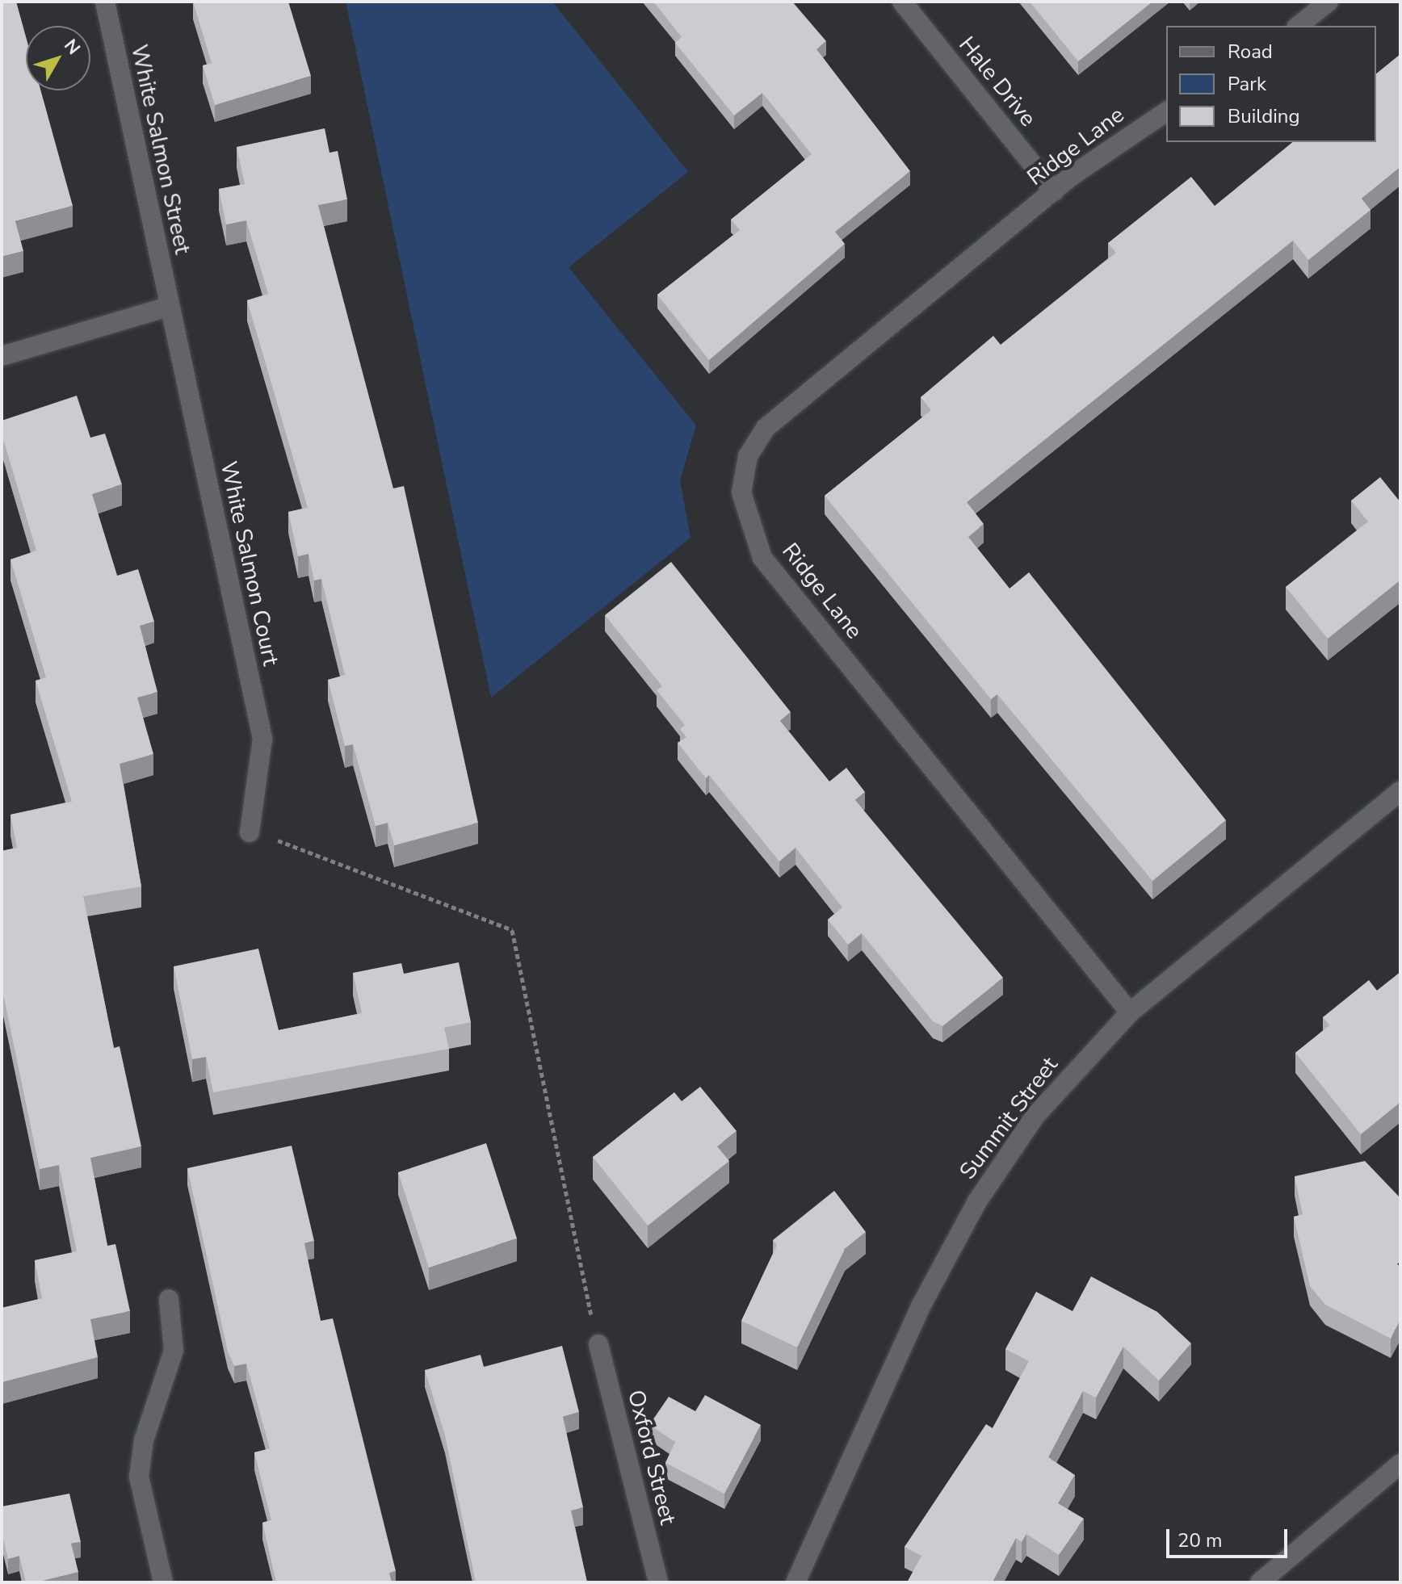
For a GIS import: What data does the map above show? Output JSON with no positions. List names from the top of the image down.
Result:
{
  "streets": {
    "street": [
      "Hale Drive",
      "Ridge Lane",
      "White Salmon Street",
      "White Salmon Court",
      "Summit Street",
      "Oxford Street"
    ]
  },
  "crossings": [
    ["Hale Drive", "Ridge Lane"],
    ["Ridge Lane", "Summit Street"],
    ["White Salmon Street", "White Salmon Court"]
  ],
  "legend": ["Road", "Park", "Building"],
  "scale_bar": "20 m",
  "north": "top right"
}
